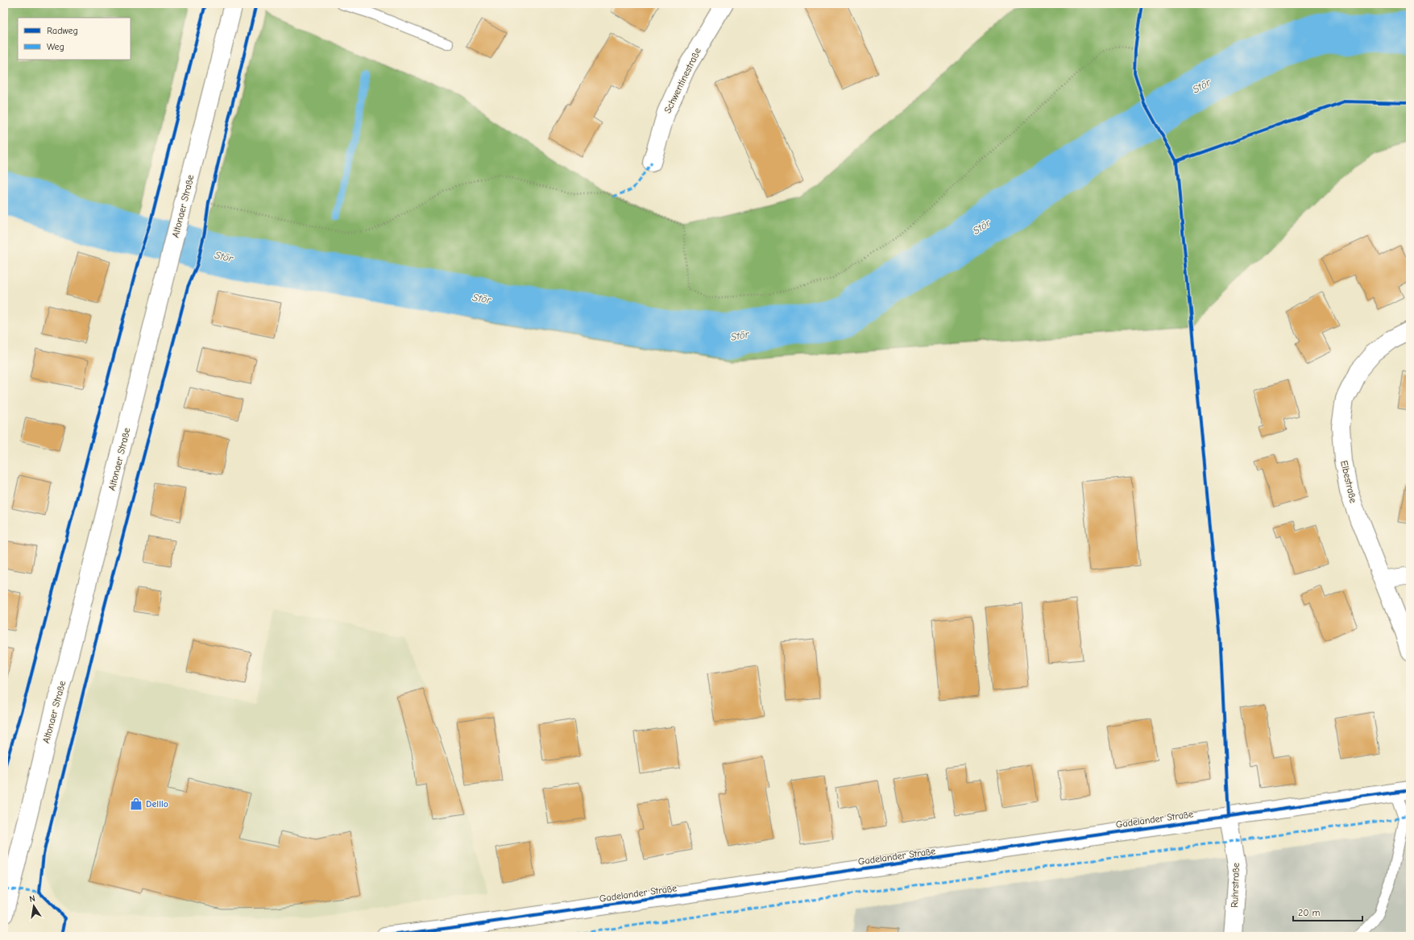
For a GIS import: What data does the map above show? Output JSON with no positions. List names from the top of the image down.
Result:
{
  "streets": {
    "street": [
      "Schwentinestraße",
      "Altonaer Straße",
      "Elbestraße",
      "Gadelander Straße",
      "Ruhrstraße"
    ]
  },
  "crossings": [
    ["Gadelander Straße", "Ruhrstraße"]
  ],
  "water": ["Stör"],
  "places": {
    "shop": ["Delllo"]
  },
  "legend": ["Radweg", "Weg"],
  "scale_bar": "20 m",
  "north": "top"
}
